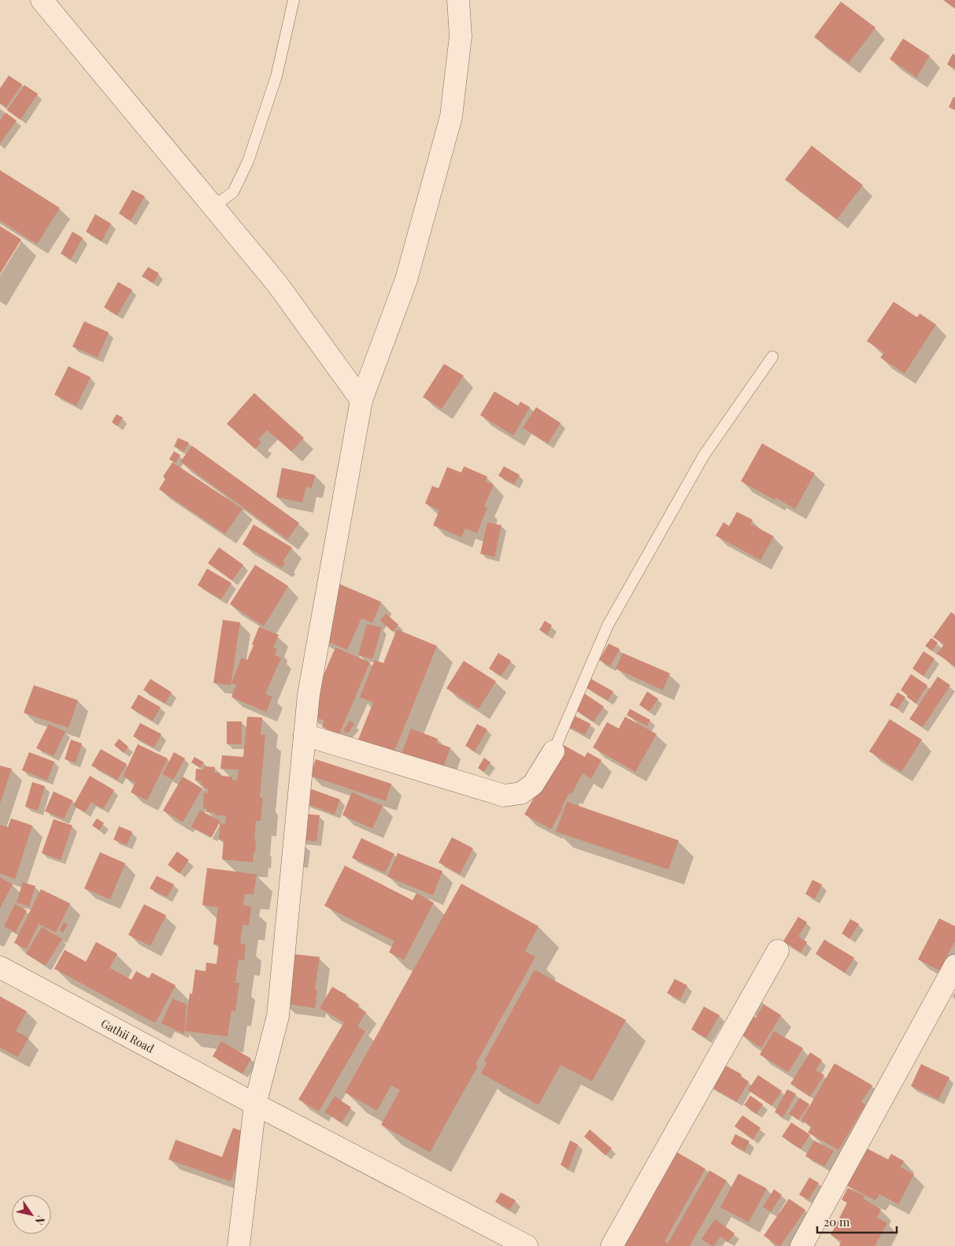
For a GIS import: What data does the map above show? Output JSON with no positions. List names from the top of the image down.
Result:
{
  "streets": {
    "street": ["Gathii Road"]
  },
  "scale_bar": "20 m",
  "north": "bottom right"
}
